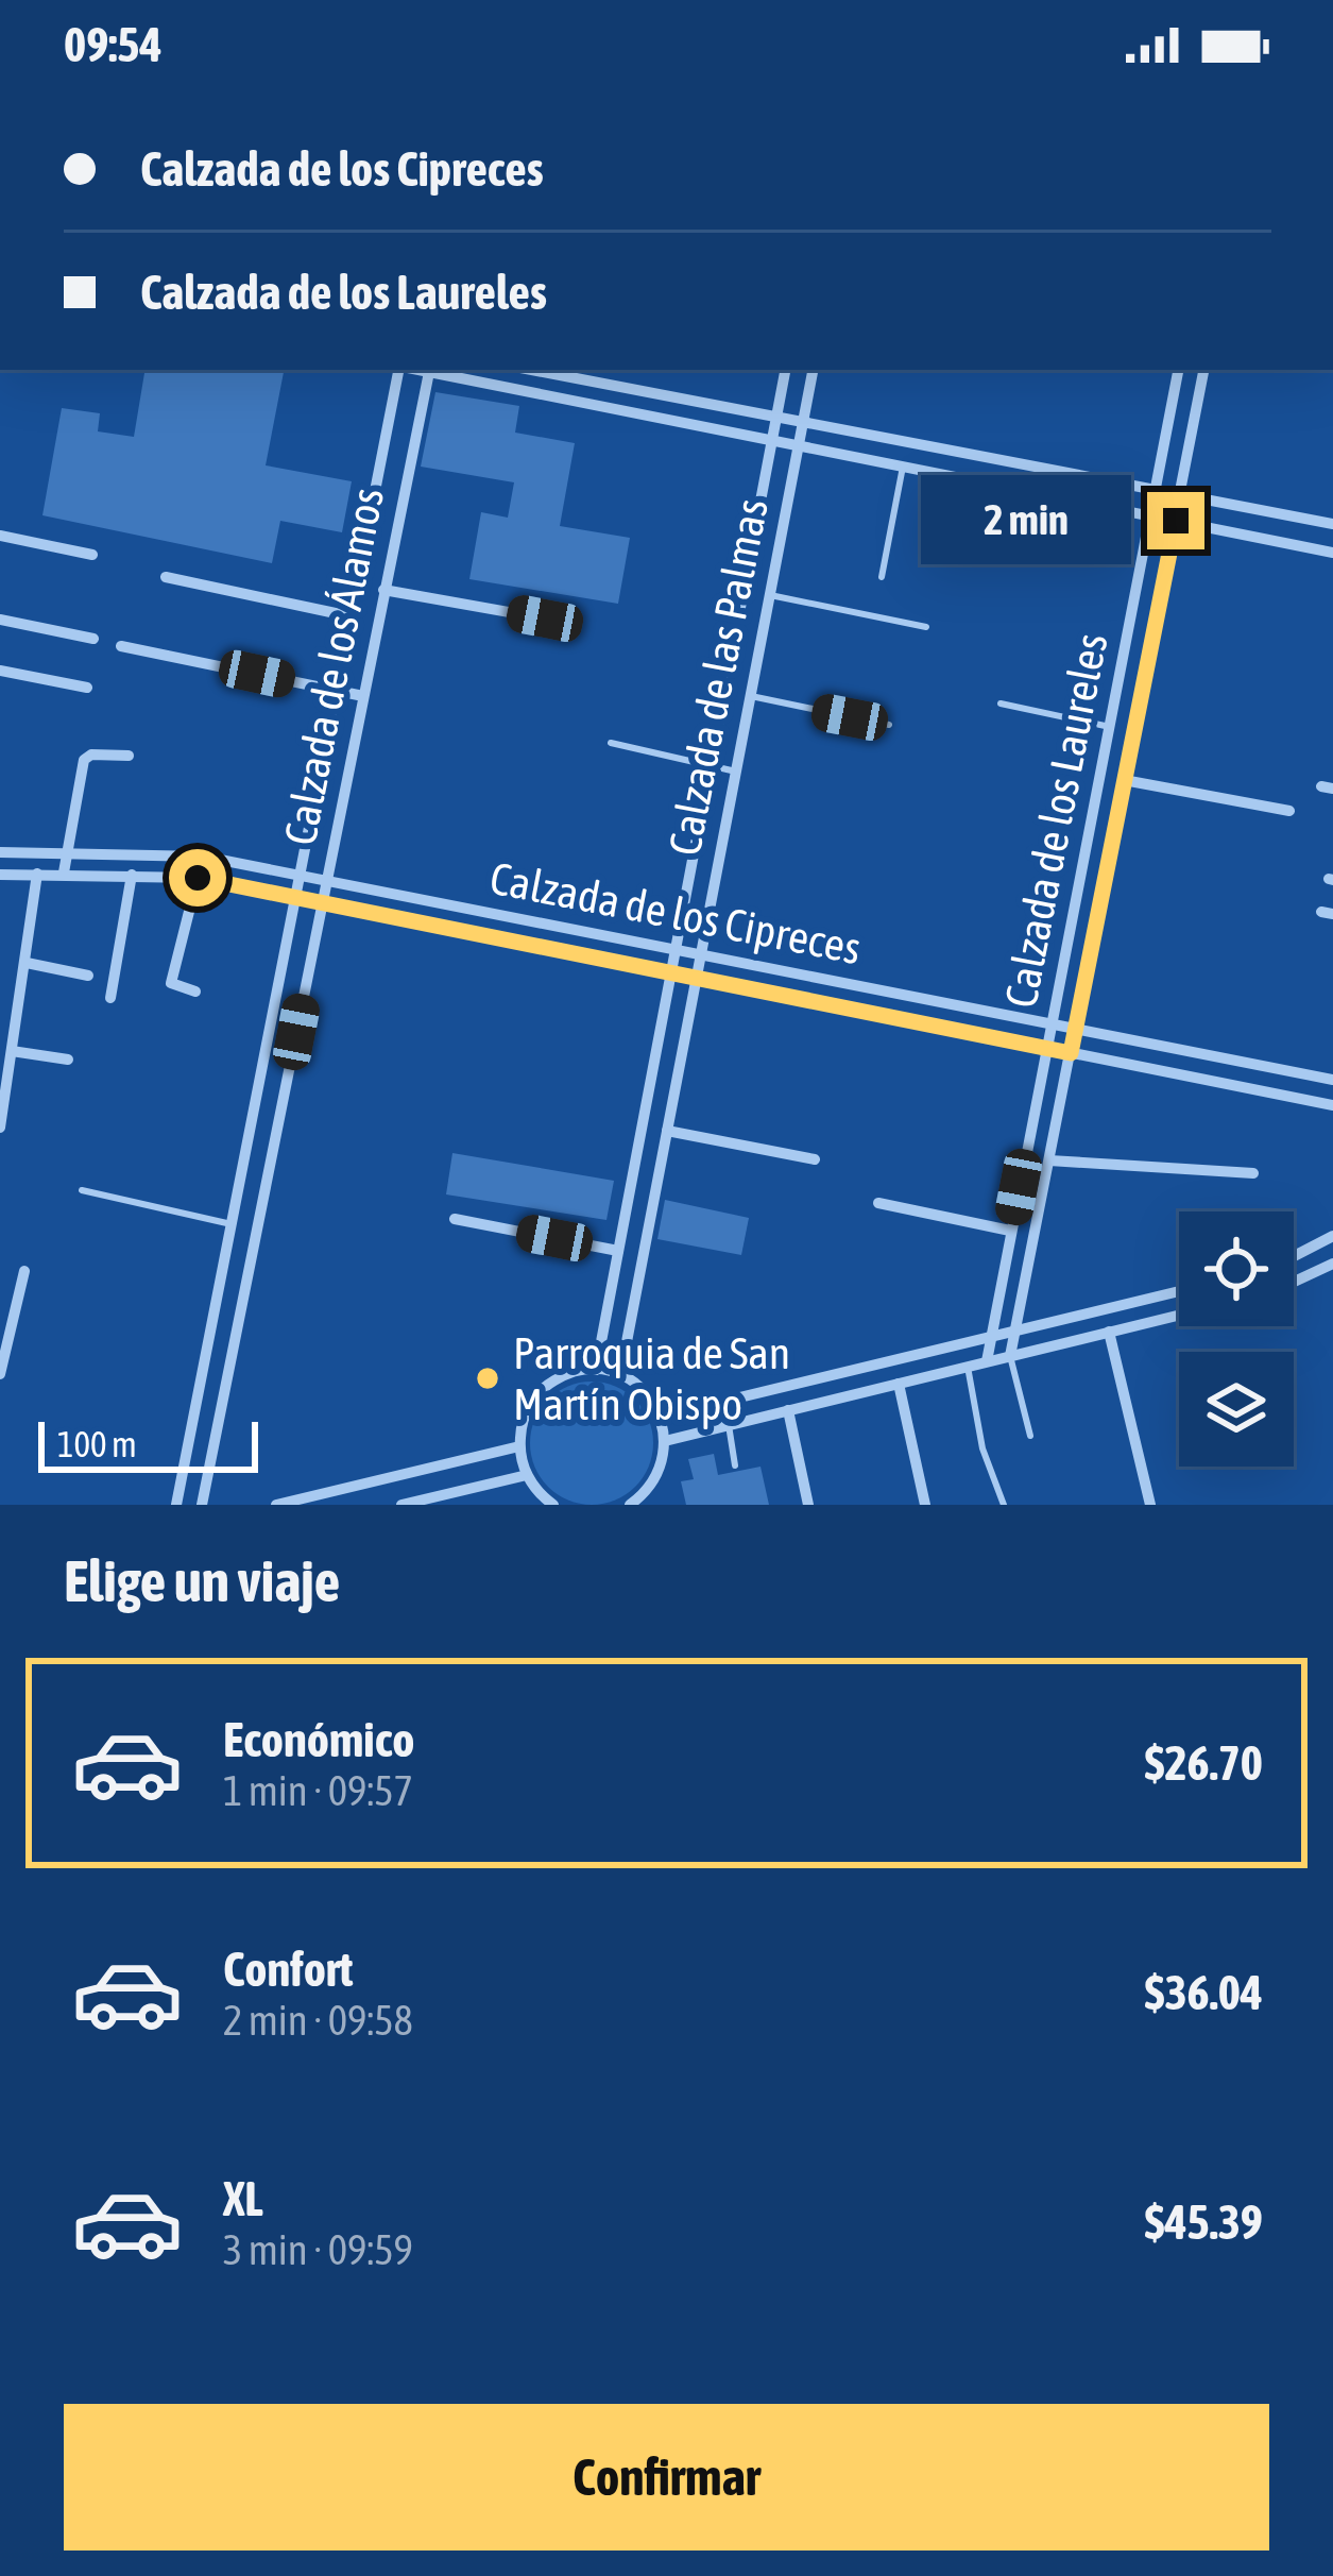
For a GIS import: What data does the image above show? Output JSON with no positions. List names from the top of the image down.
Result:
{
  "streets": {
    "street": [
      "Calzada de los Álamos",
      "Calzada de las Palmas",
      "Calzada de los Laureles",
      "Calzada de los Cipreces"
    ]
  },
  "crossings": [
    ["Calzada de los Álamos", "Calzada de los Cipreces"],
    ["Calzada de las Palmas", "Calzada de los Cipreces"],
    ["Calzada de los Laureles", "Calzada de los Cipreces"]
  ],
  "places": ["Parroquia de San Martín Obispo"],
  "scale_bar": "100 m",
  "page": {
    "status": "09:54",
    "banner": ["Calzada de los Cipreces", "Calzada de los Laureles"],
    "bubble": "2 min",
    "scale": "100 m",
    "heading": "Elige un viaje",
    "list": [
      {
        "name": "Económico",
        "note": "1 min · 09:57",
        "value": "$26.70"
      },
      {
        "name": "Confort",
        "note": "2 min · 09:58",
        "value": "$36.04"
      },
      {
        "name": "XL",
        "note": "3 min · 09:59",
        "value": "$45.39"
      }
    ],
    "buttons": "Confirmar"
  }
}
